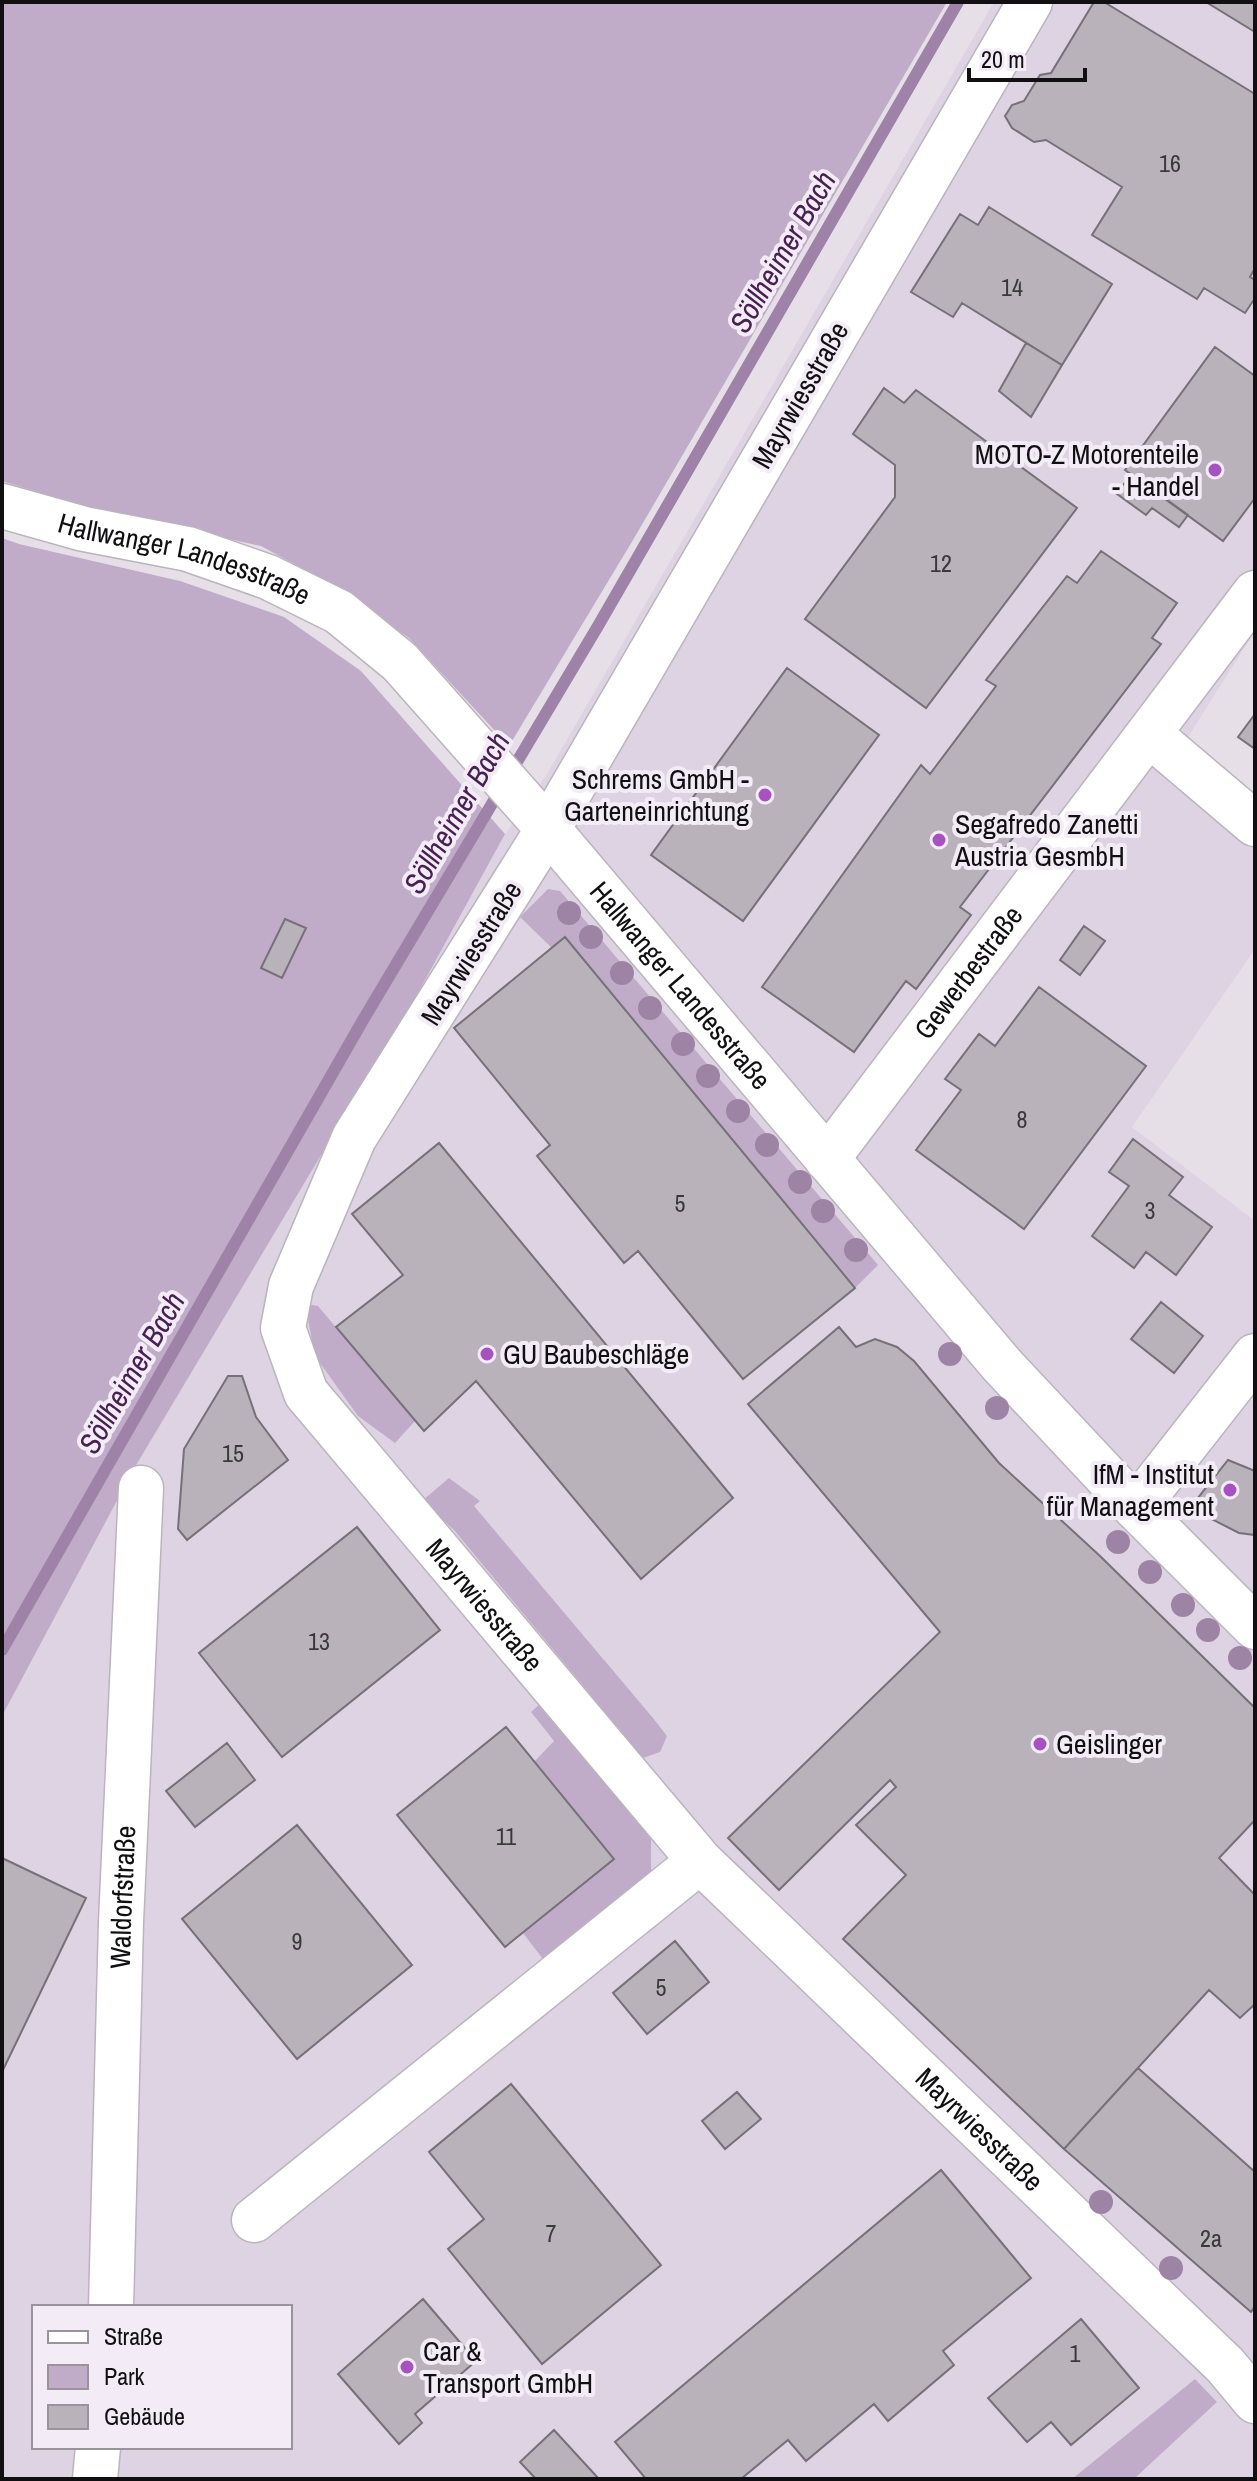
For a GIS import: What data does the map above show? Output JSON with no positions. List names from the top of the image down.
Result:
{
  "streets": {
    "street": [
      "Mayrwiesstraße",
      "Hallwanger Landesstraße",
      "Gewerbestraße",
      "Waldorfstraße"
    ]
  },
  "crossings": [
    ["Mayrwiesstraße", "Hallwanger Landesstraße"],
    ["Hallwanger Landesstraße", "Gewerbestraße"]
  ],
  "water": ["Söllheimer Bach"],
  "places": [
    "MOTO-Z Motorenteile - Handel",
    "Schrems GmbH - Garteneinrichtung",
    "Segafredo Zanetti Austria GesmbH",
    "GU Baubeschläge",
    "IfM - Institut für Management",
    "Geislinger",
    "Car & Transport GmbH"
  ],
  "house_numbers": [
    "16",
    "14",
    "12",
    "8",
    "5",
    "3",
    "15",
    "13",
    "11",
    "9",
    "5",
    "7",
    "2a",
    "1"
  ],
  "legend": ["Straße", "Park", "Gebäude"],
  "scale_bar": "20 m"
}
